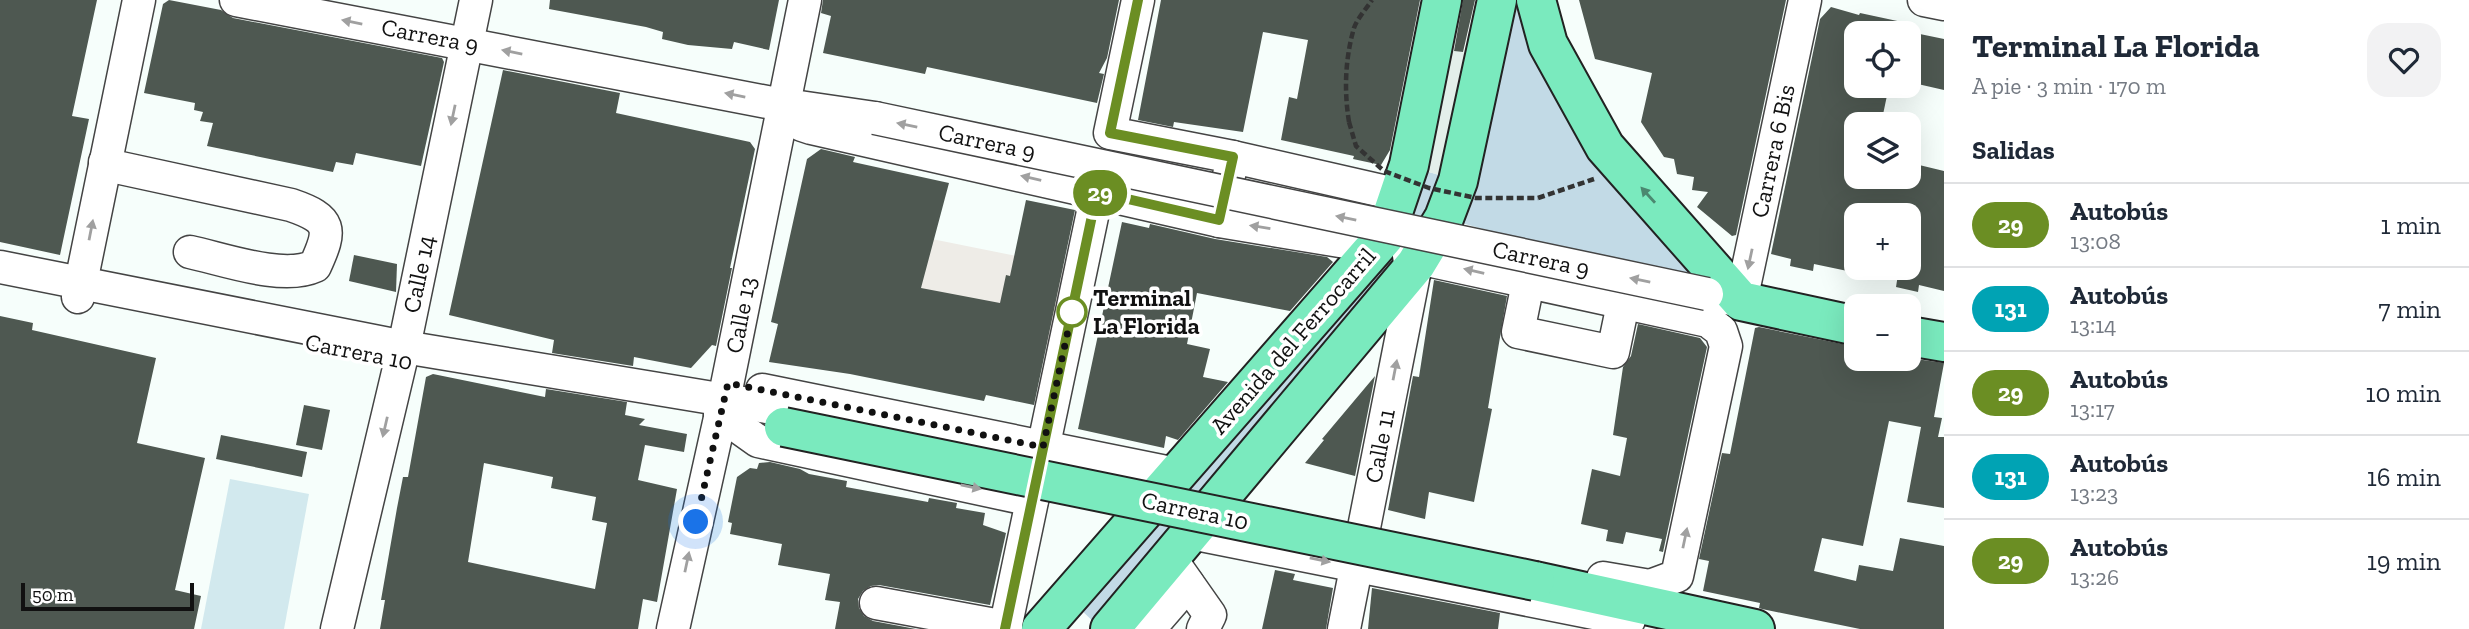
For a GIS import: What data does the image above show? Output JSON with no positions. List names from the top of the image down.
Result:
{
  "streets": {
    "main road": ["Carrera 9", "Avenida del Ferrocarril", "Carrera 10"],
    "street": [
      "Carrera 6 Bis",
      "Calle 14",
      "Calle 13",
      "Calle 11"
    ]
  },
  "crossings": [
    ["Carrera 9", "Carrera 6 Bis"],
    ["Carrera 9", "Calle 14"],
    ["Carrera 9", "Calle 13"],
    ["Calle 14", "Carrera 10"],
    ["Calle 13", "Carrera 10"],
    ["Avenida del Ferrocarril", "Carrera 10"],
    ["Avenida del Ferrocarril", "Calle 11"],
    ["Carrera 10", "Calle 11"]
  ],
  "one_way": [
    "Carrera 6 Bis",
    "Calle 14",
    "Calle 13",
    "Calle 11"
  ],
  "places": ["Terminal La Florida"],
  "lines": ["bus line 29"],
  "scale_bar": "50 m",
  "page": {
    "on_map": "29",
    "heading": [
      ["Terminal La Florida", "A pie · 3 min · 170 m"],
      "Salidas"
    ],
    "map_buttons": ["+", "−"],
    "list": [
      {
        "mark": "29",
        "name": "Autobús",
        "note": "13:08",
        "value": "1 min"
      },
      {
        "mark": "131",
        "name": "Autobús",
        "note": "13:14",
        "value": "7 min"
      },
      {
        "mark": "29",
        "name": "Autobús",
        "note": "13:17",
        "value": "10 min"
      },
      {
        "mark": "131",
        "name": "Autobús",
        "note": "13:23",
        "value": "16 min"
      },
      {
        "mark": "29",
        "name": "Autobús",
        "note": "13:26",
        "value": "19 min"
      }
    ],
    "scale": "50 m"
  }
}
